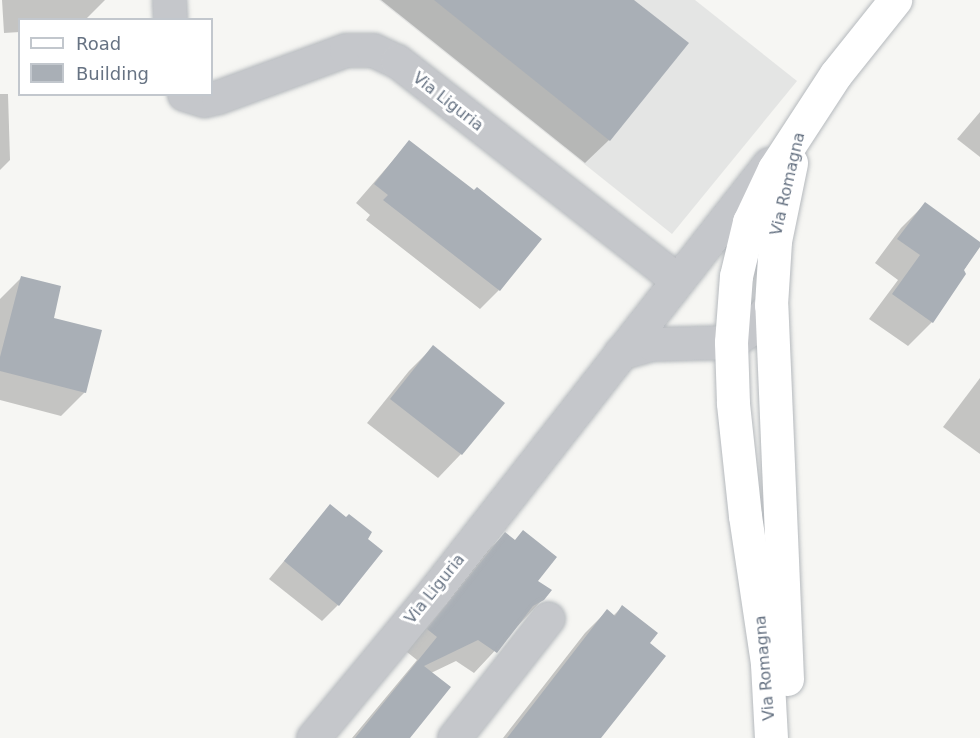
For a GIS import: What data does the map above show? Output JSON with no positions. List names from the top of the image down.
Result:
{
  "streets": {
    "main road": ["Via Liguria", "Via Romagna"]
  },
  "crossings": [
    ["Via Liguria", "Via Romagna"]
  ],
  "legend": ["Road", "Building"]
}
